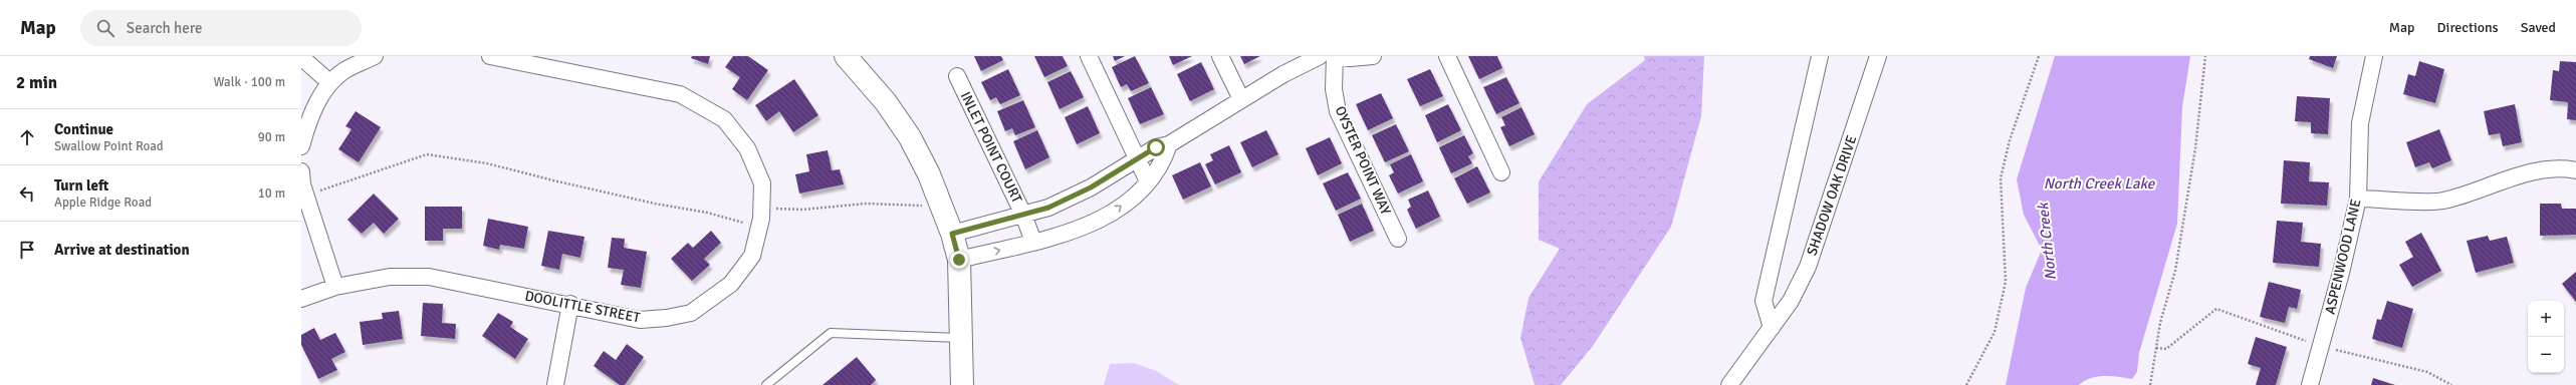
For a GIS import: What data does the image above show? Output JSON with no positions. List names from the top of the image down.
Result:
{
  "streets": {
    "street": [
      "INLET POINT COURT",
      "OYSTER POINT WAY",
      "SHADOW OAK DRIVE",
      "ASPENWOOD LANE",
      "DOOLITTLE STREET"
    ]
  },
  "water": ["North Creek Lake", "North Creek"],
  "page": {
    "header": "Map",
    "search": "Search here",
    "nav": ["Map", "Directions", "Saved"],
    "heading": ["2 min", "Walk · 100 m"],
    "list": [
      ["Continue", "Swallow Point Road", "90 m"],
      ["Turn left", "Apple Ridge Road", "10 m"],
      "Arrive at destination"
    ],
    "map_buttons": ["+", "−"]
  }
}
